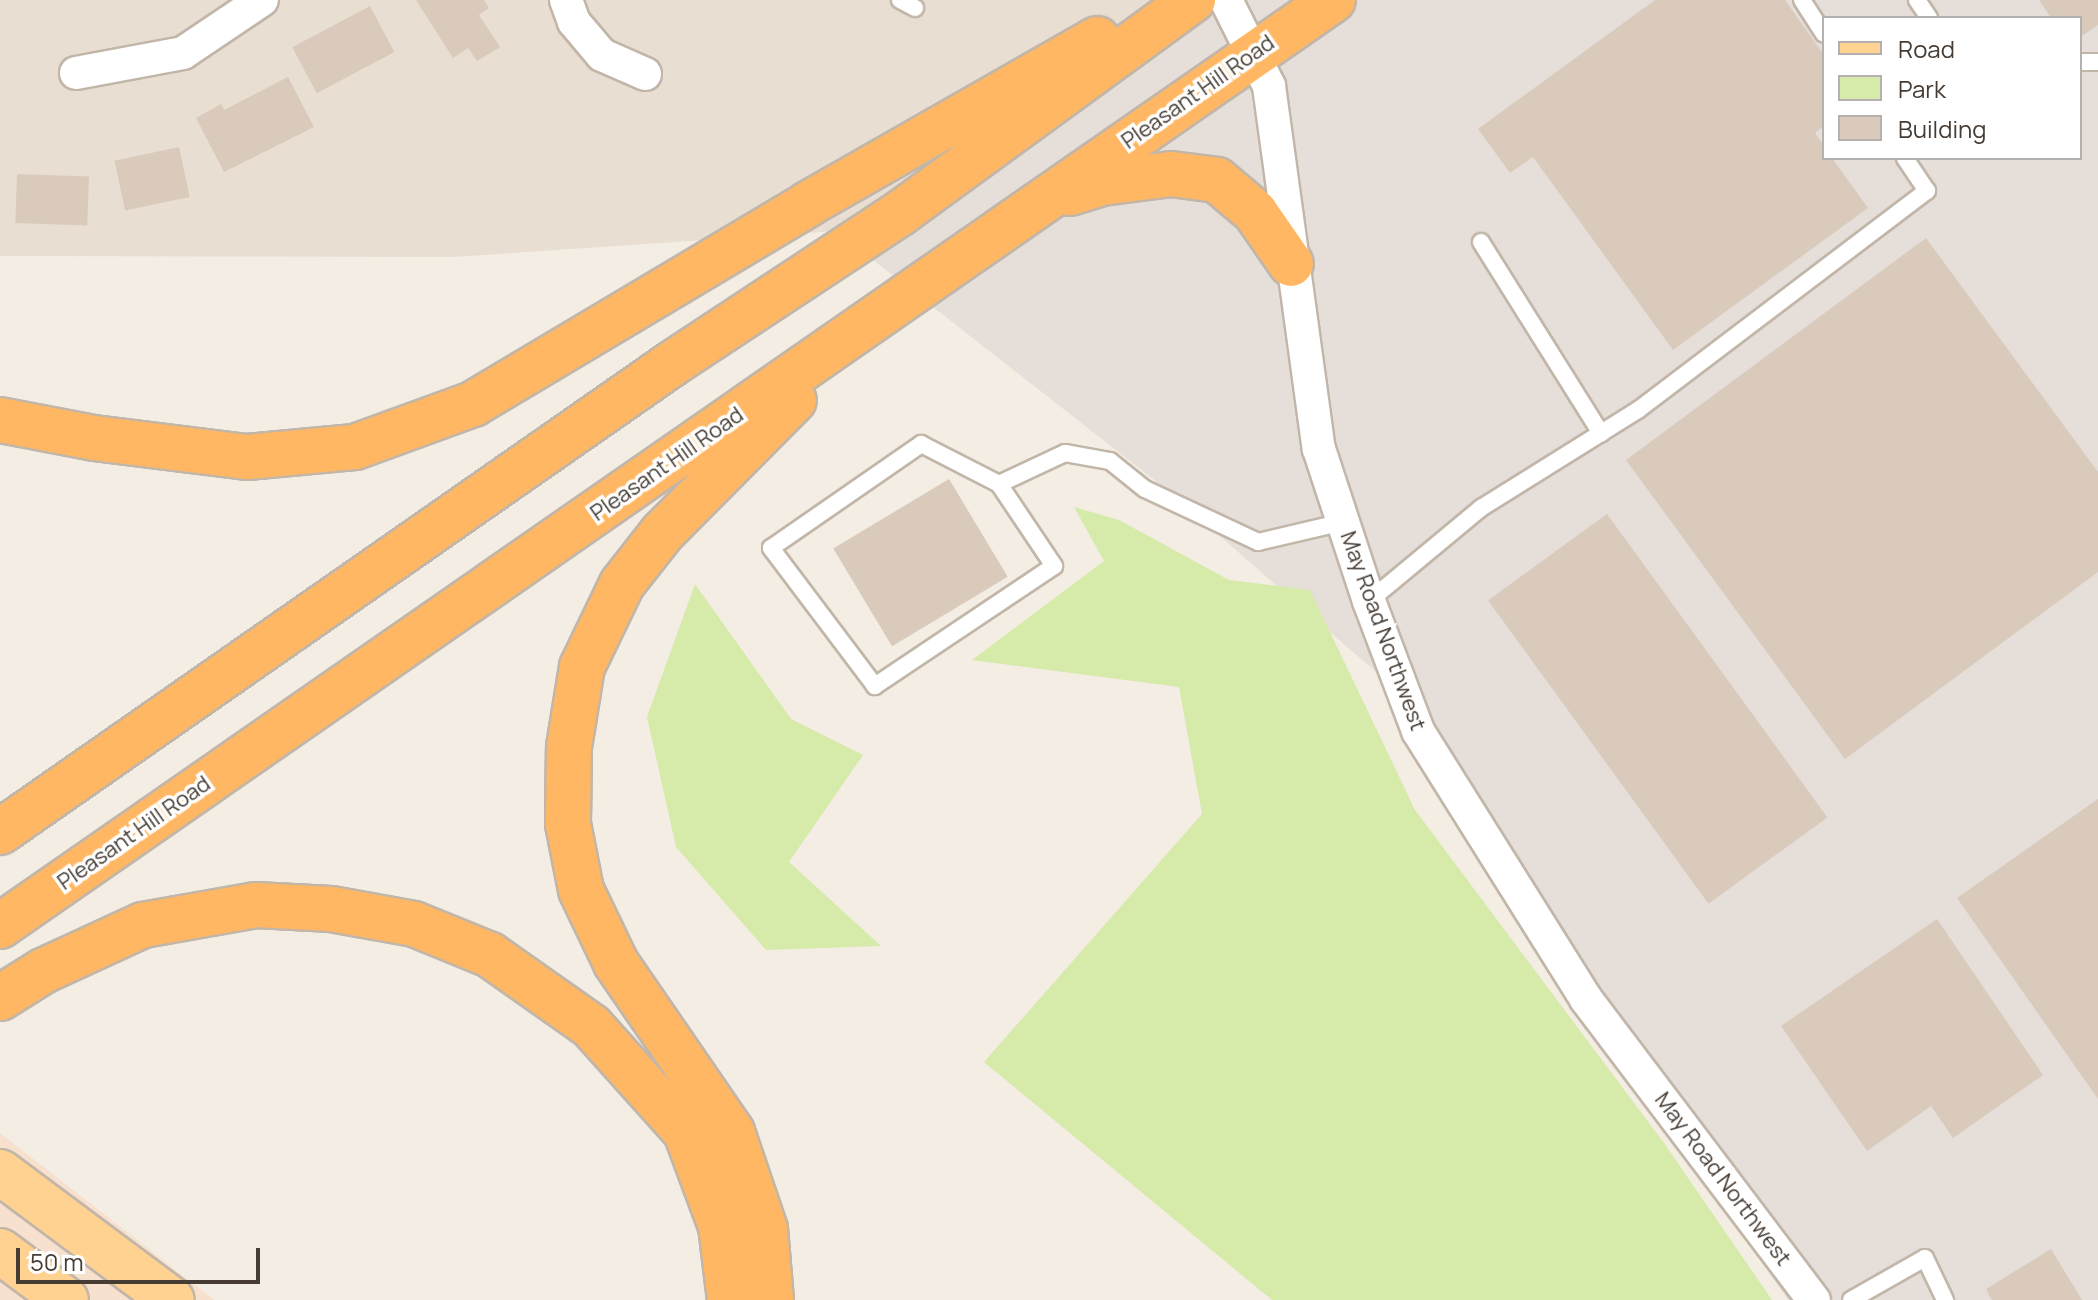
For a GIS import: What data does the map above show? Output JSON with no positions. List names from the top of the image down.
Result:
{
  "streets": {
    "highway": ["Pleasant Hill Road"],
    "street": ["May Road Northwest"]
  },
  "crossings": [
    ["Pleasant Hill Road", "May Road Northwest"]
  ],
  "legend": ["Road", "Park", "Building"],
  "scale_bar": "50 m"
}
